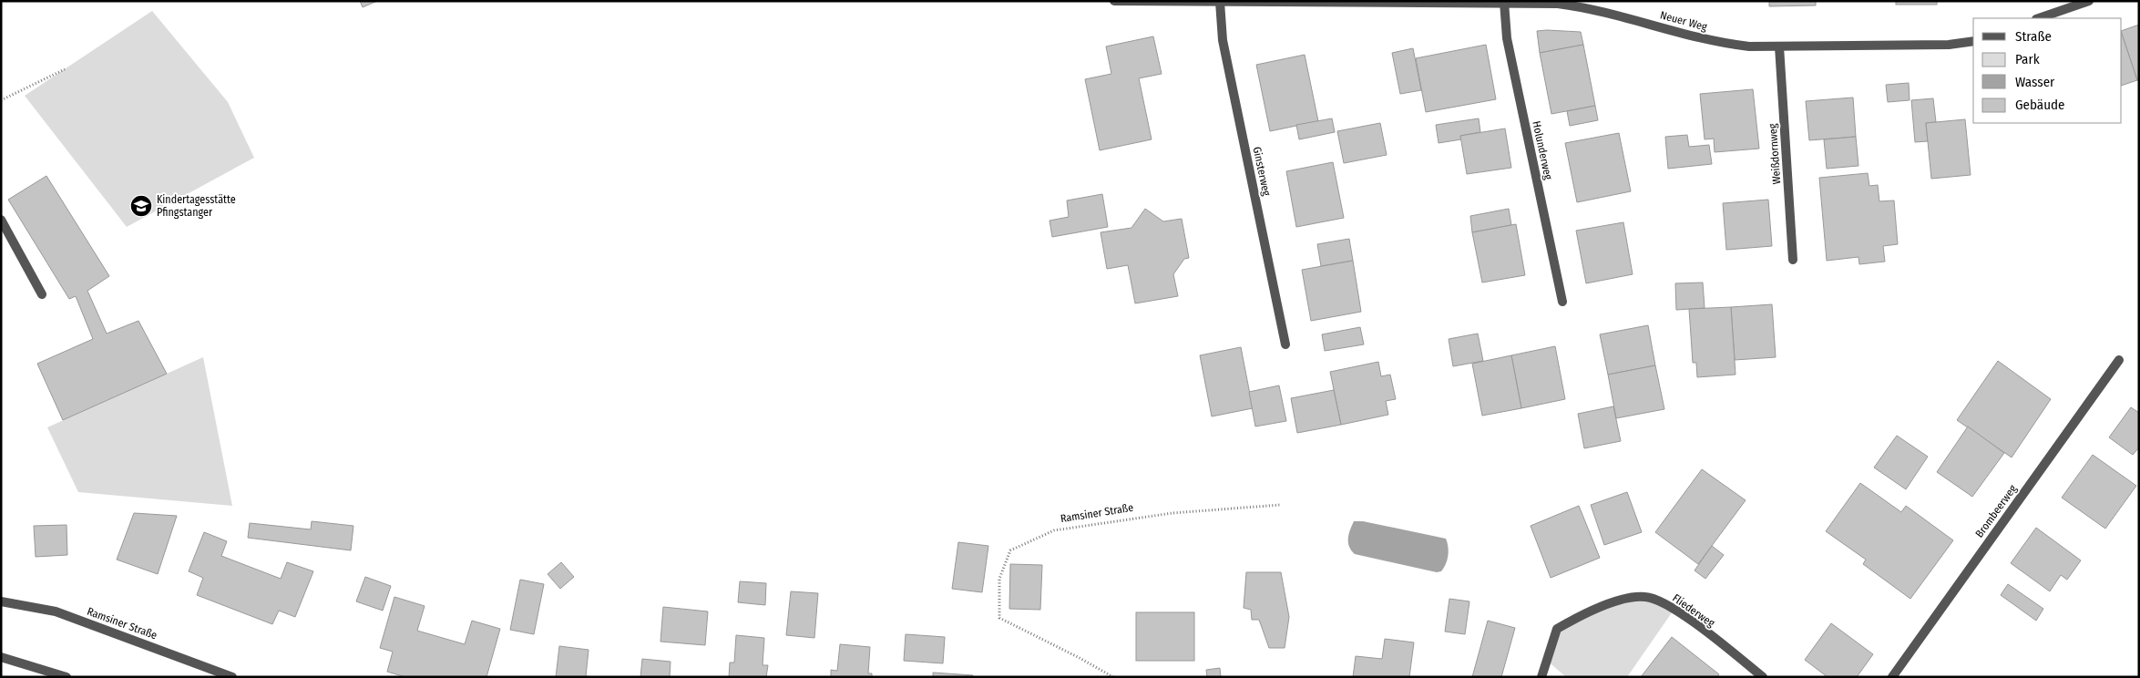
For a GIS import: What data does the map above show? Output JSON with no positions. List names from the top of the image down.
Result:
{
  "streets": {
    "street": [
      "Neuer Weg",
      "Holunderweg",
      "Weißdornweg",
      "Ginsterweg",
      "Brombeerweg",
      "Ramsiner Straße",
      "Fliederweg"
    ]
  },
  "crossings": [
    ["Neuer Weg", "Holunderweg"],
    ["Neuer Weg", "Weißdornweg"],
    ["Neuer Weg", "Ginsterweg"]
  ],
  "places": {
    "school or university": ["Kindertagesstätte Pfingstanger"]
  },
  "legend": [
    "Straße",
    "Park",
    "Wasser",
    "Gebäude"
  ]
}
